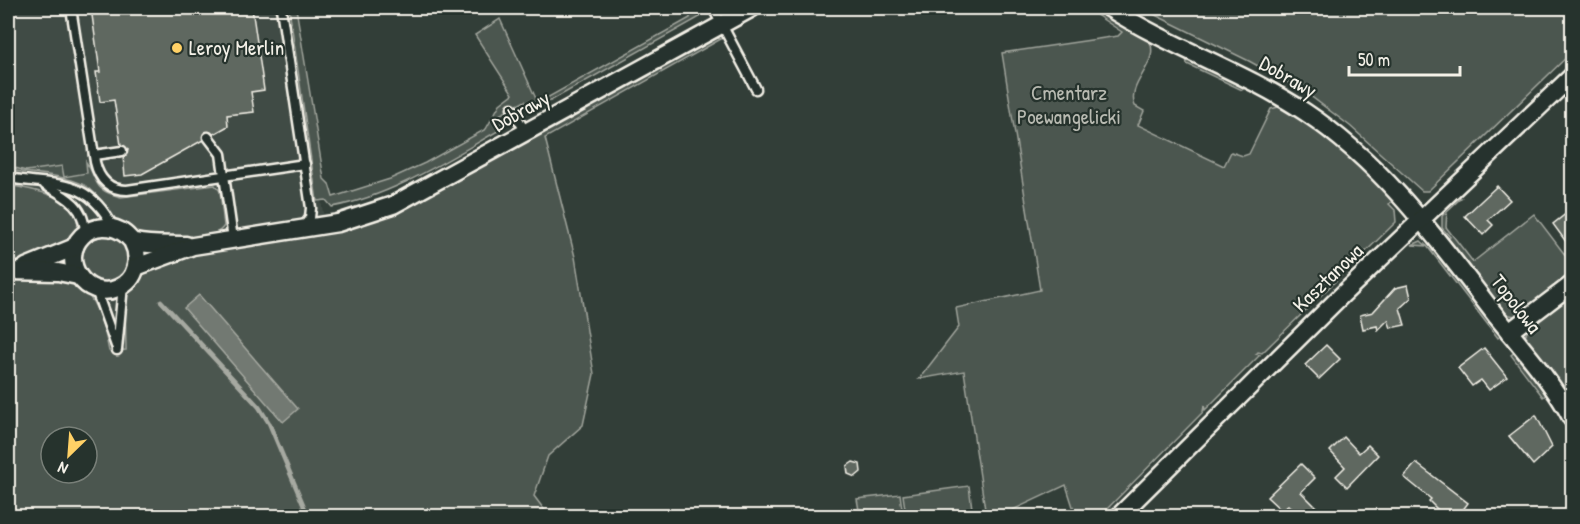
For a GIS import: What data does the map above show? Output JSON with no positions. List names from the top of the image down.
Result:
{
  "streets": {
    "street": ["Dobrawy", "Kasztanowa", "Topolowa"]
  },
  "crossings": [
    ["Dobrawy", "Kasztanowa"],
    ["Dobrawy", "Topolowa"],
    ["Kasztanowa", "Topolowa"]
  ],
  "parks": ["Cmentarz Poewangelicki"],
  "places": ["Leroy Merlin"],
  "scale_bar": "50 m",
  "north": "bottom left"
}
